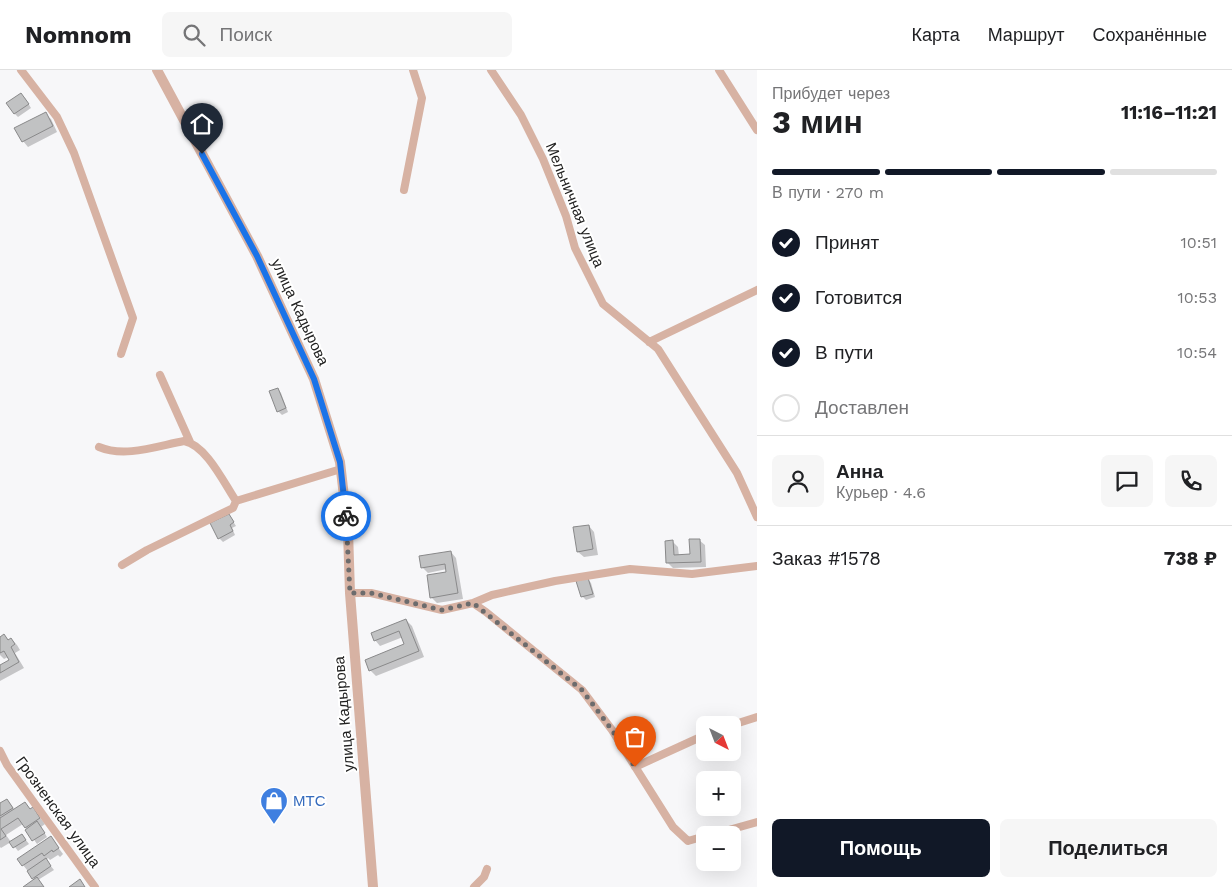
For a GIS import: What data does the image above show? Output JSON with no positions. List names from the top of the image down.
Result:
{
  "streets": {
    "street": ["Мельничная улица", "улица Кадырова", "Грозненская улица"]
  },
  "places": {
    "shop": ["МТС"]
  },
  "north": "bottom right",
  "page": {
    "header": "Nomnom",
    "search": "Поиск",
    "nav": ["Карта", "Маршрут", "Сохранённые"],
    "heading": ["3 мин", "Прибудет через", "11:16–11:21"],
    "panel": [
      "Анна",
      "Курьер · 4.6",
      "Заказ #1578",
      "738 ₽"
    ],
    "bar": "В пути · 270 m",
    "list": [
      ["Принят", "10:51"],
      ["Готовится", "10:53"],
      ["В пути", "10:54"],
      "Доставлен"
    ],
    "map_buttons": ["+", "−"],
    "buttons": ["Помощь", "Поделиться"]
  }
}
